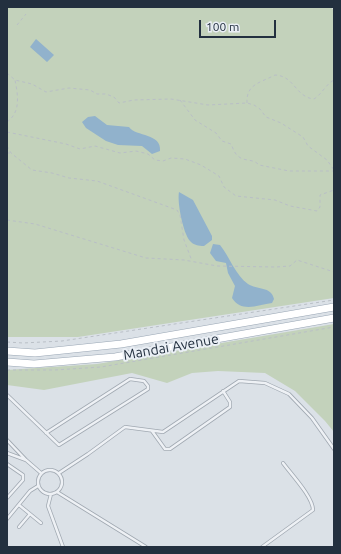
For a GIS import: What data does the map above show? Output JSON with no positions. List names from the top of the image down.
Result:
{
  "streets": {
    "main road": ["Mandai Avenue"]
  },
  "scale_bar": "100 m"
}
